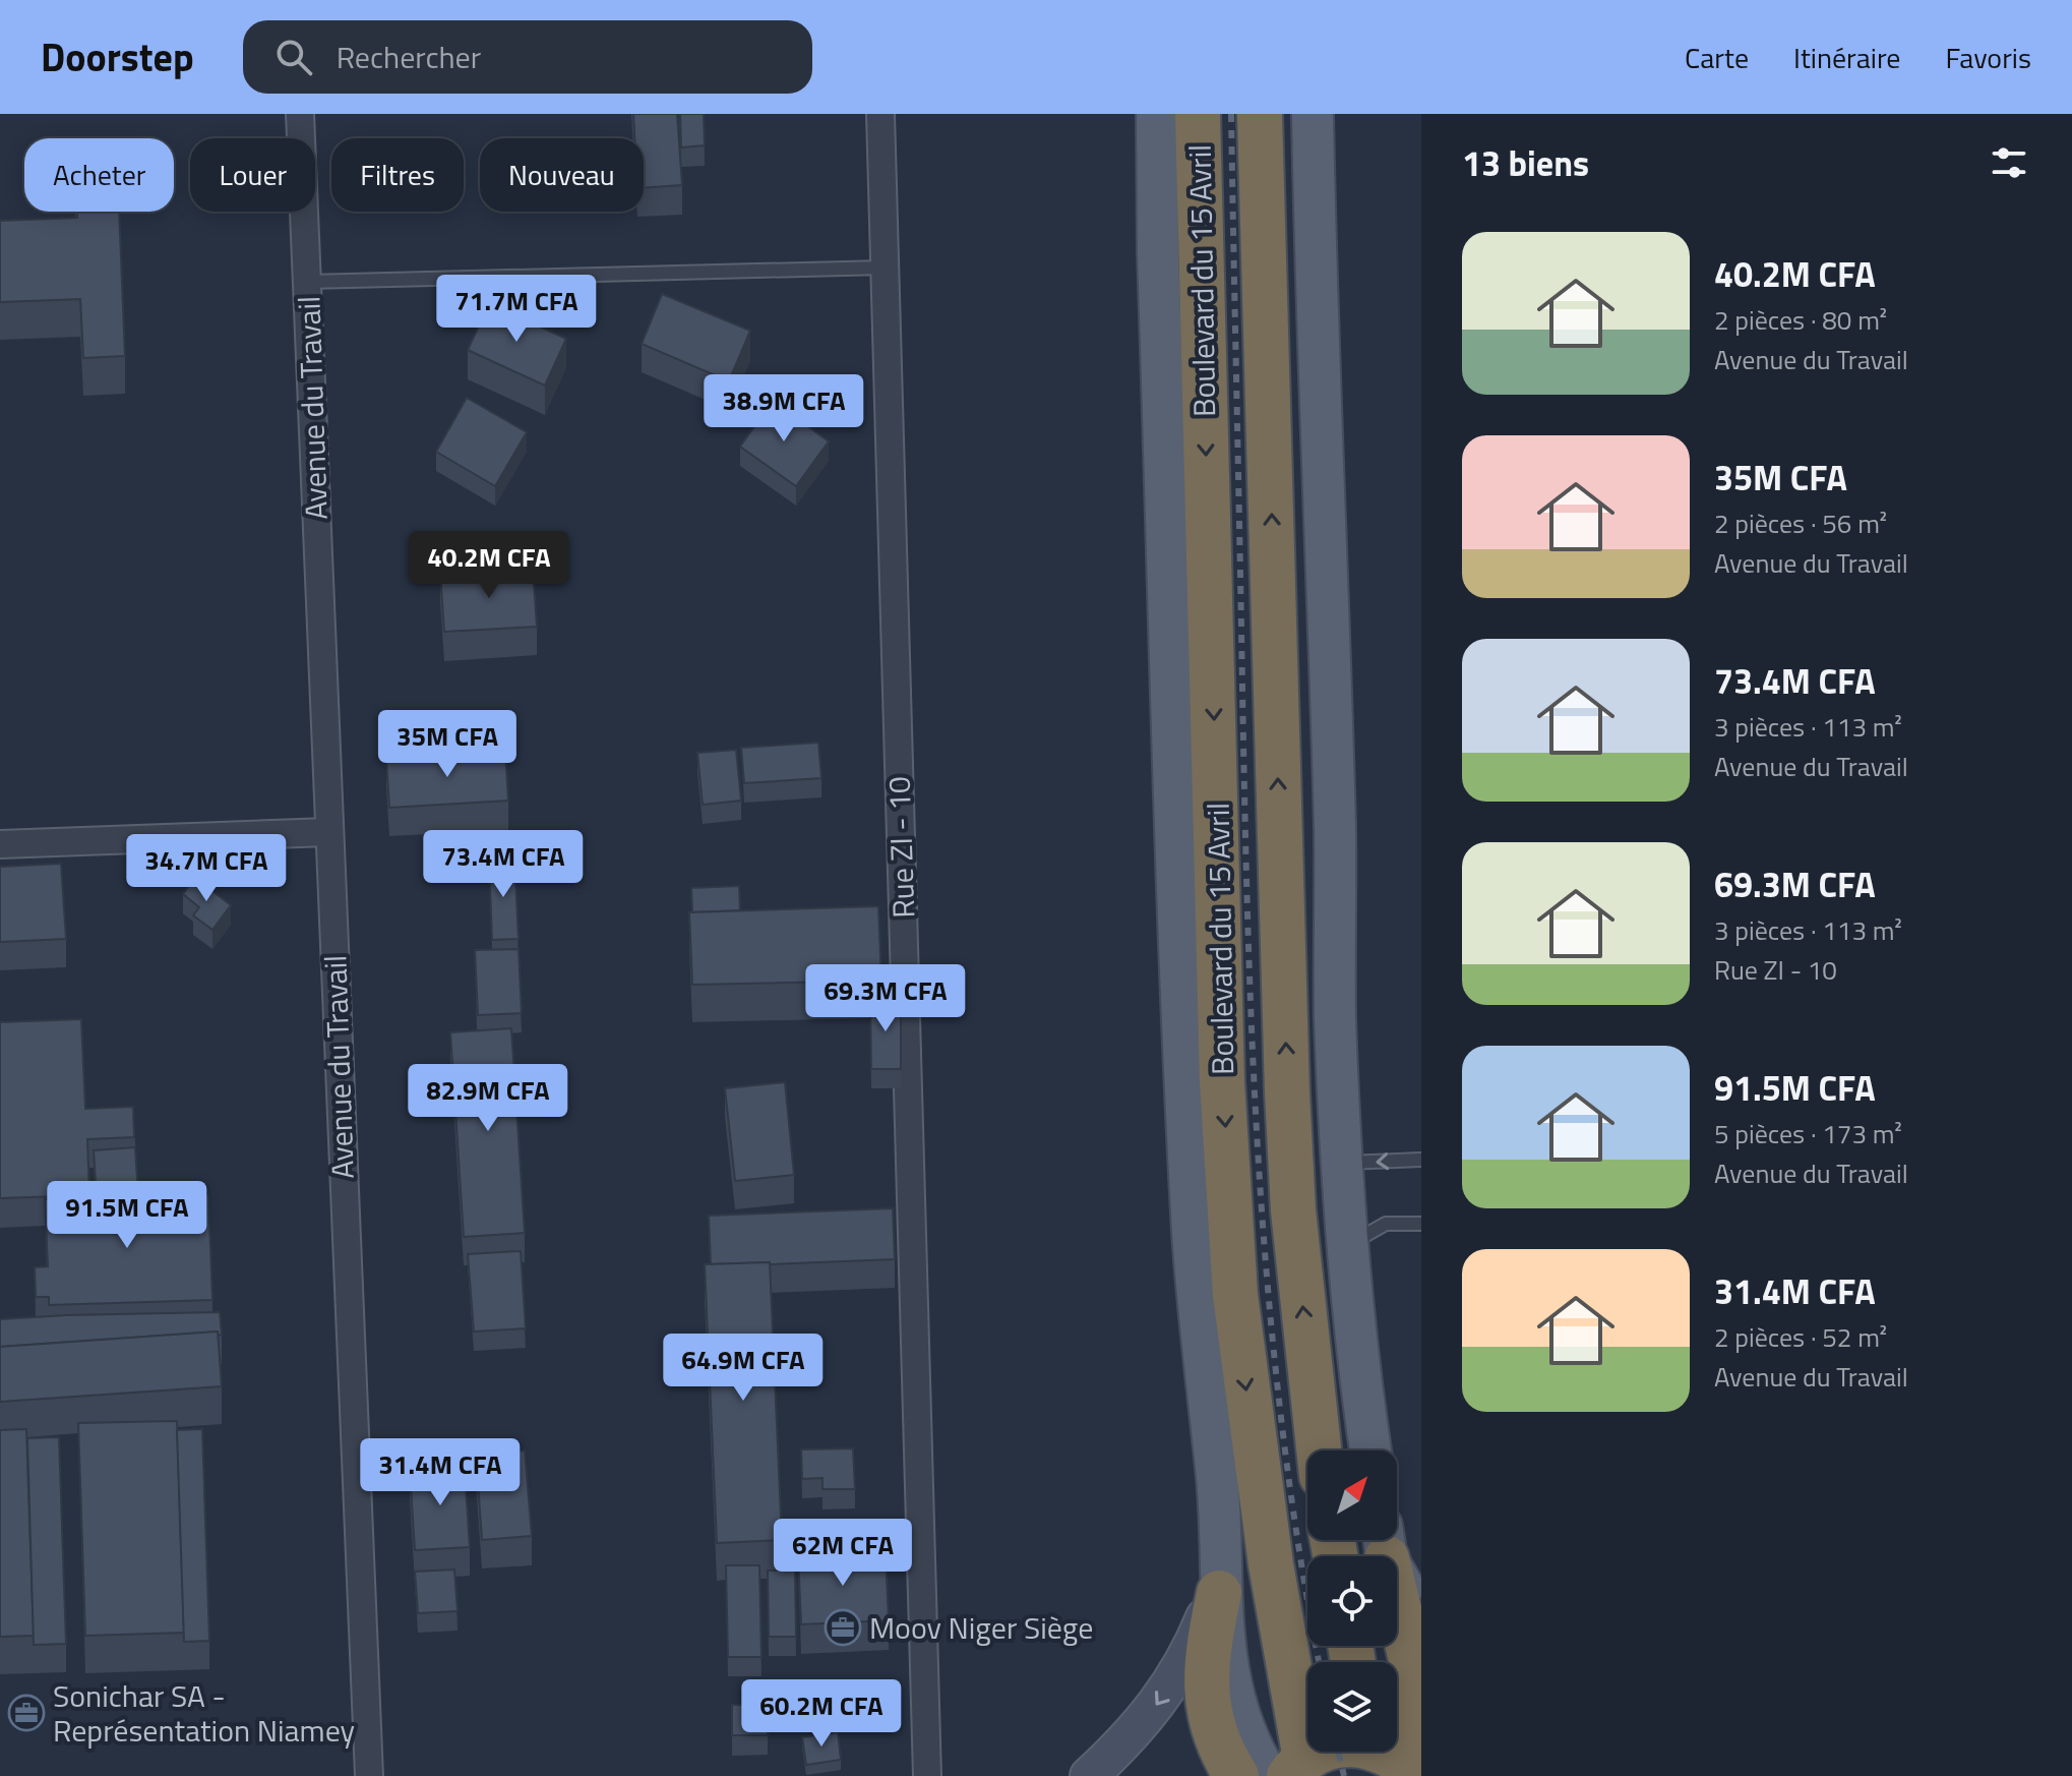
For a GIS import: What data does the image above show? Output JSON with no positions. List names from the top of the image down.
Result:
{
  "streets": {
    "highway": ["Boulevard du 15 Avril"],
    "street": ["Avenue du Travail", "Rue ZI - 10"]
  },
  "places": {
    "office": ["Moov Niger Siège", "Sonichar SA - Représentation Niamey"]
  },
  "north": "top right",
  "page": {
    "header": "Doorstep",
    "search": "Rechercher",
    "nav": ["Carte", "Itinéraire", "Favoris"],
    "heading": "13 biens",
    "chip": [
      "Acheter",
      "Louer",
      "Filtres",
      "Nouveau"
    ],
    "list": [
      {
        "name": "40.2M CFA",
        "note": "2 pièces · 80 m² · Avenue du Travail"
      },
      {
        "name": "35M CFA",
        "note": "2 pièces · 56 m² · Avenue du Travail"
      },
      {
        "name": "73.4M CFA",
        "note": "3 pièces · 113 m² · Avenue du Travail"
      },
      {
        "name": "69.3M CFA",
        "note": "3 pièces · 113 m² · Rue ZI - 10"
      },
      {
        "name": "91.5M CFA",
        "note": "5 pièces · 173 m² · Avenue du Travail"
      },
      {
        "name": "31.4M CFA",
        "note": "2 pièces · 52 m² · Avenue du Travail"
      }
    ],
    "price": [
      "71.7M CFA",
      "38.9M CFA",
      "40.2M CFA",
      "35M CFA",
      "73.4M CFA",
      "34.7M CFA",
      "69.3M CFA",
      "82.9M CFA",
      "91.5M CFA",
      "64.9M CFA",
      "31.4M CFA",
      "62M CFA",
      "60.2M CFA"
    ]
  }
}
